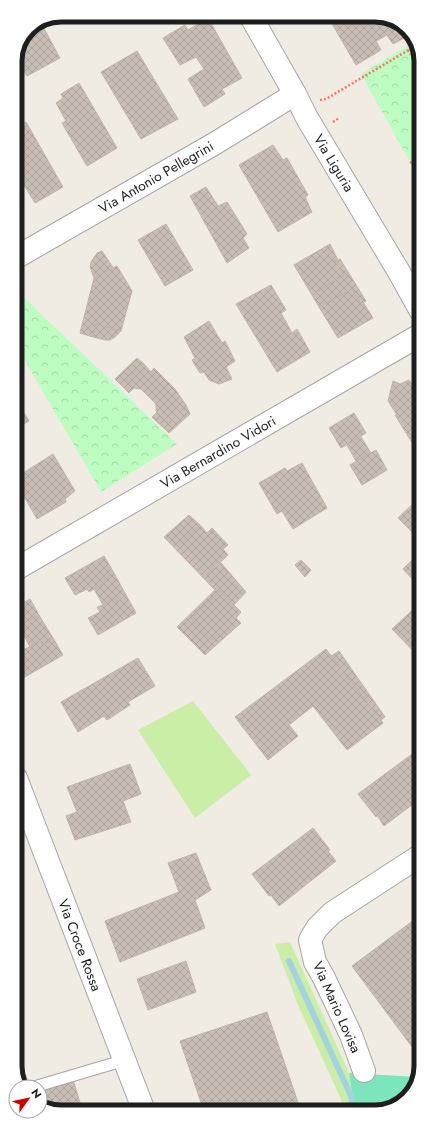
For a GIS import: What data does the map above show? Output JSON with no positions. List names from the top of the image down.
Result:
{
  "streets": {
    "street": [
      "Via Liguria",
      "Via Antonio Pellegrini",
      "Via Bernardino Vidori",
      "Via Croce Rossa",
      "Via Mario Lovisa"
    ]
  },
  "crossings": [
    ["Via Liguria", "Via Antonio Pellegrini"]
  ],
  "north": "top right"
}
